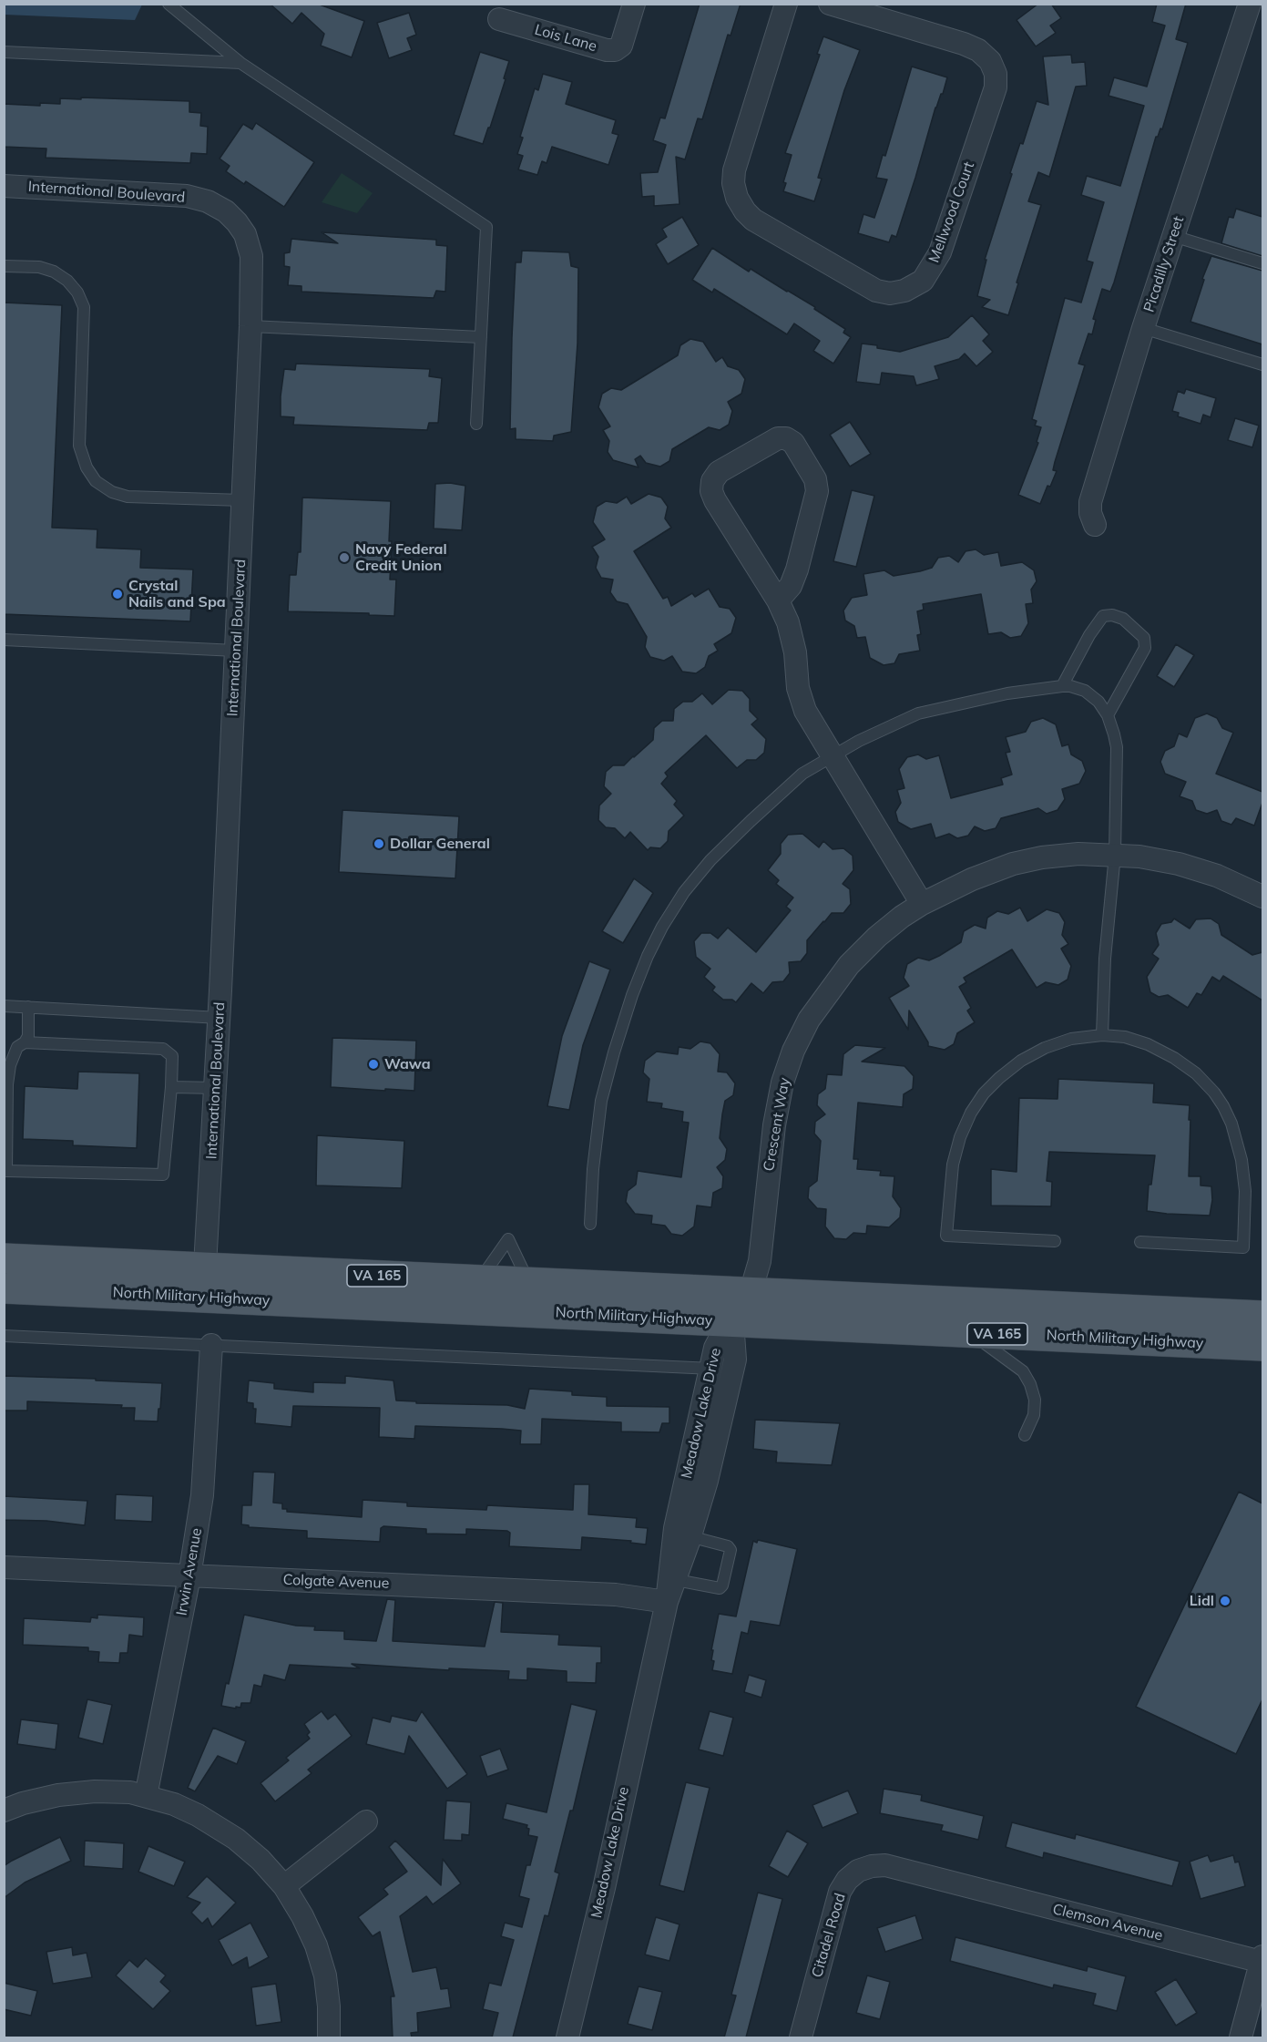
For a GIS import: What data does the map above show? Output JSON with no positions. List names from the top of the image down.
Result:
{
  "streets": {
    "main road": ["VA 165", "North Military Highway"],
    "street": [
      "Lois Lane",
      "International Boulevard",
      "Mellwood Court",
      "Picadilly Street",
      "Crescent Way",
      "Meadow Lake Drive",
      "Irwin Avenue",
      "Colgate Avenue",
      "Clemson Avenue",
      "Citadel Road"
    ]
  },
  "crossings": [
    ["International Boulevard", "North Military Highway"],
    ["Crescent Way", "North Military Highway"],
    ["Crescent Way", "Meadow Lake Drive"],
    ["North Military Highway", "Meadow Lake Drive"],
    ["Meadow Lake Drive", "Colgate Avenue"],
    ["Irwin Avenue", "Colgate Avenue"],
    ["Clemson Avenue", "Citadel Road"]
  ],
  "places": [
    "Navy Federal Credit Union",
    "Crystal Nails and Spa",
    "Dollar General",
    "Wawa",
    "Lidl"
  ]
}
